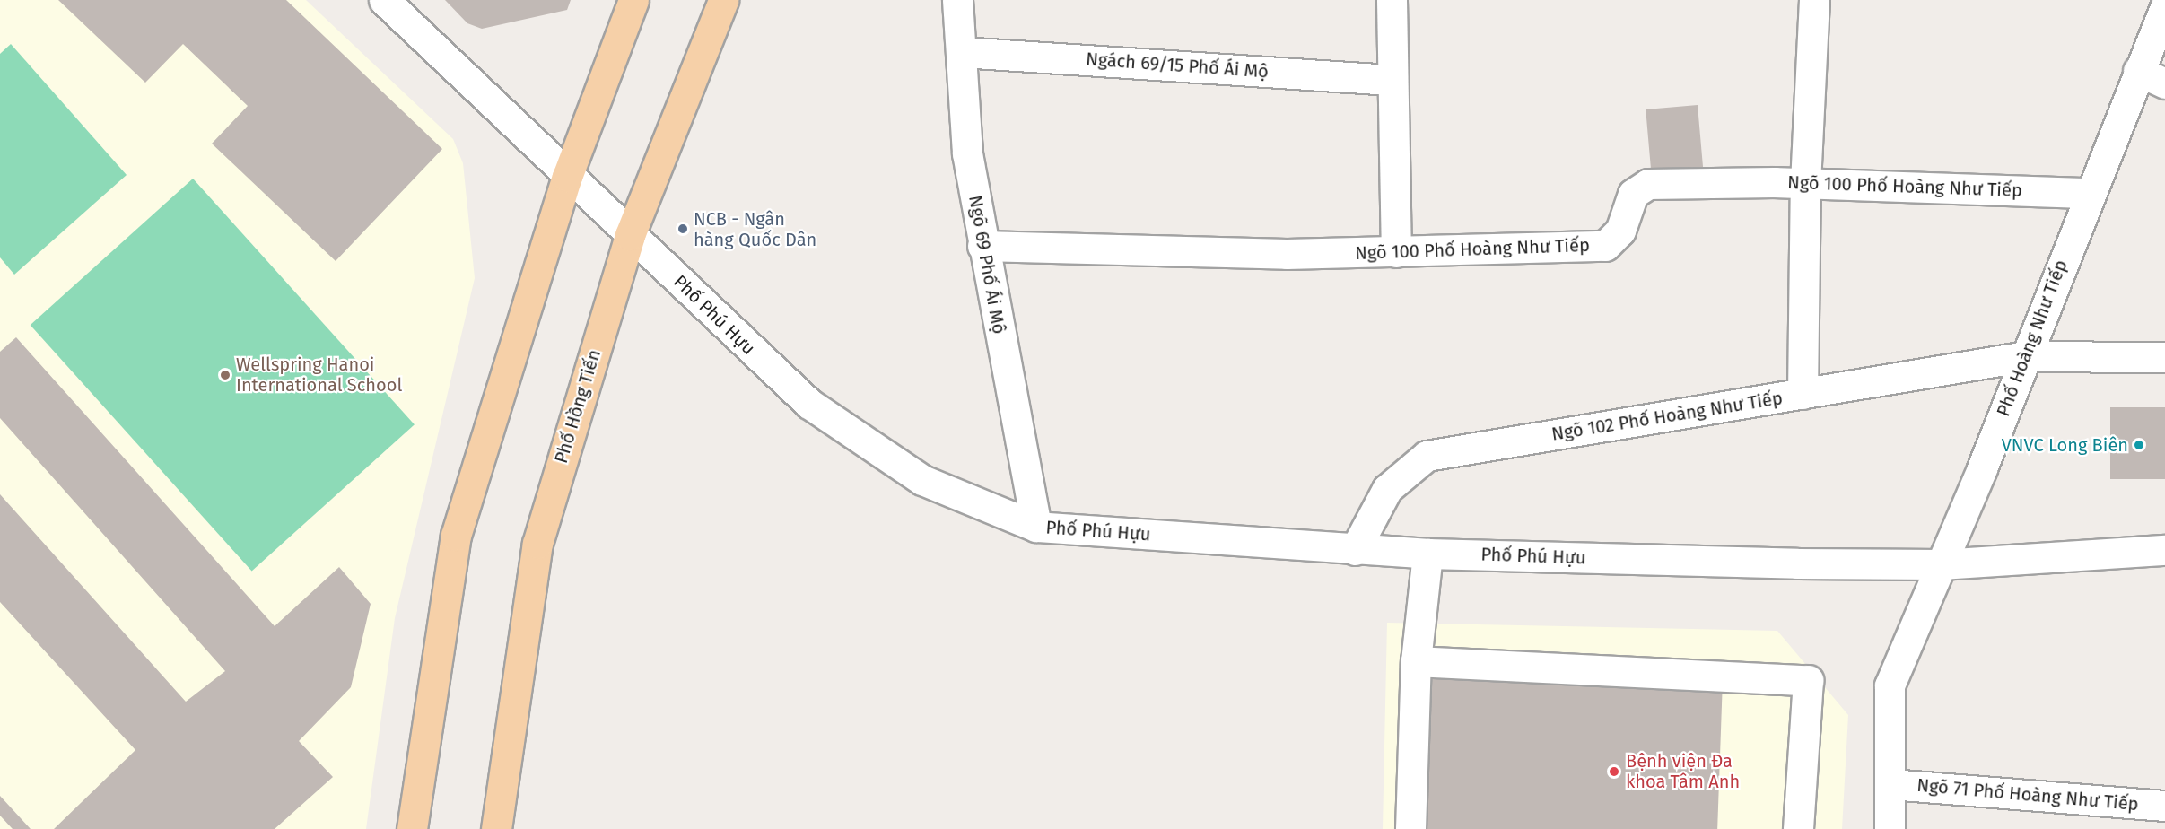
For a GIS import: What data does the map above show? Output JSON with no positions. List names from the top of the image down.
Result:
{
  "streets": {
    "main road": ["Phố Hồng Tiến"],
    "street": [
      "Ngách 69/15 Phố Ái Mộ",
      "Ngõ 100 Phố Hoàng Như Tiếp",
      "Ngõ 69 Phố Ái Mộ",
      "Phố Phú Hựu",
      "Phố Hoàng Như Tiếp",
      "Ngõ 102 Phố Hoàng Như Tiếp",
      "Ngõ 71 Phố Hoàng Như Tiếp"
    ]
  },
  "crossings": [
    ["Ngách 69/15 Phố Ái Mộ", "Ngõ 69 Phố Ái Mộ"],
    ["Ngõ 100 Phố Hoàng Như Tiếp", "Ngõ 69 Phố Ái Mộ"],
    ["Ngõ 100 Phố Hoàng Như Tiếp", "Phố Hoàng Như Tiếp"],
    ["Ngõ 69 Phố Ái Mộ", "Phố Phú Hựu"],
    ["Phố Phú Hựu", "Phố Hoàng Như Tiếp"],
    ["Phố Phú Hựu", "Phố Hồng Tiến"],
    ["Phố Phú Hựu", "Ngõ 102 Phố Hoàng Như Tiếp"],
    ["Phố Hoàng Như Tiếp", "Ngõ 102 Phố Hoàng Như Tiếp"],
    ["Phố Hoàng Như Tiếp", "Ngõ 71 Phố Hoàng Như Tiếp"]
  ],
  "places": [
    "NCB - Ngân hàng Quốc Dân",
    "Wellspring Hanoi International School",
    "VNVC Long Biên",
    "Bệnh viện Đa khoa Tâm Anh"
  ]
}
